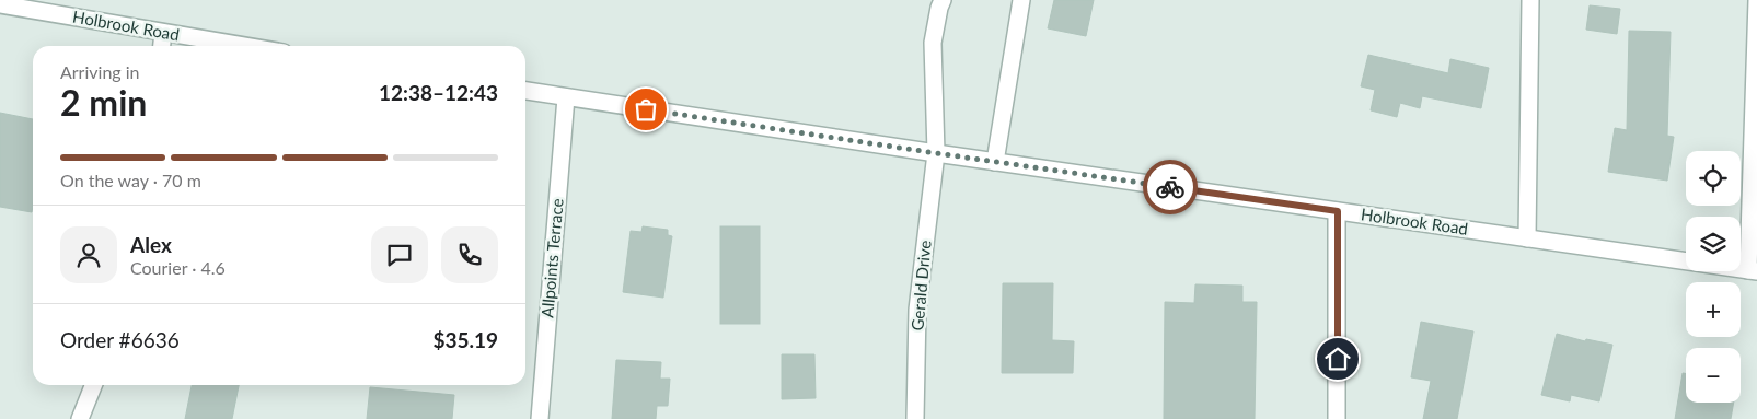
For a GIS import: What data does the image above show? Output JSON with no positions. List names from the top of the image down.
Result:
{
  "streets": {
    "street": ["Holbrook Road", "Allpoints Terrace", "Gerald Drive"]
  },
  "crossings": [
    ["Holbrook Road", "Allpoints Terrace"],
    ["Holbrook Road", "Gerald Drive"]
  ],
  "page": {
    "heading": ["2 min", "Arriving in", "12:38–12:43"],
    "panel": [
      "Alex",
      "Courier · 4.6",
      "Order #6636",
      "$35.19"
    ],
    "bar": "On the way · 70 m",
    "map_buttons": ["+", "−"]
  }
}
